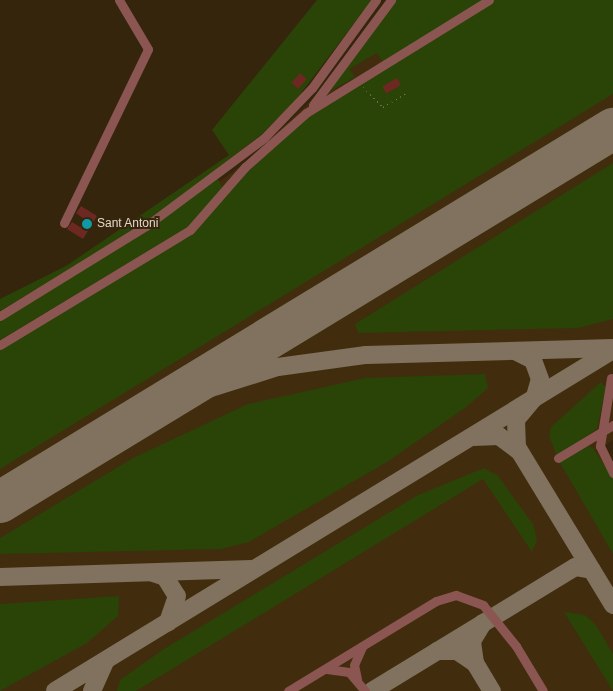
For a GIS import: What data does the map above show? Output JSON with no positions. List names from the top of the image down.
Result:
{
  "places": ["Sant Antoni"]
}
